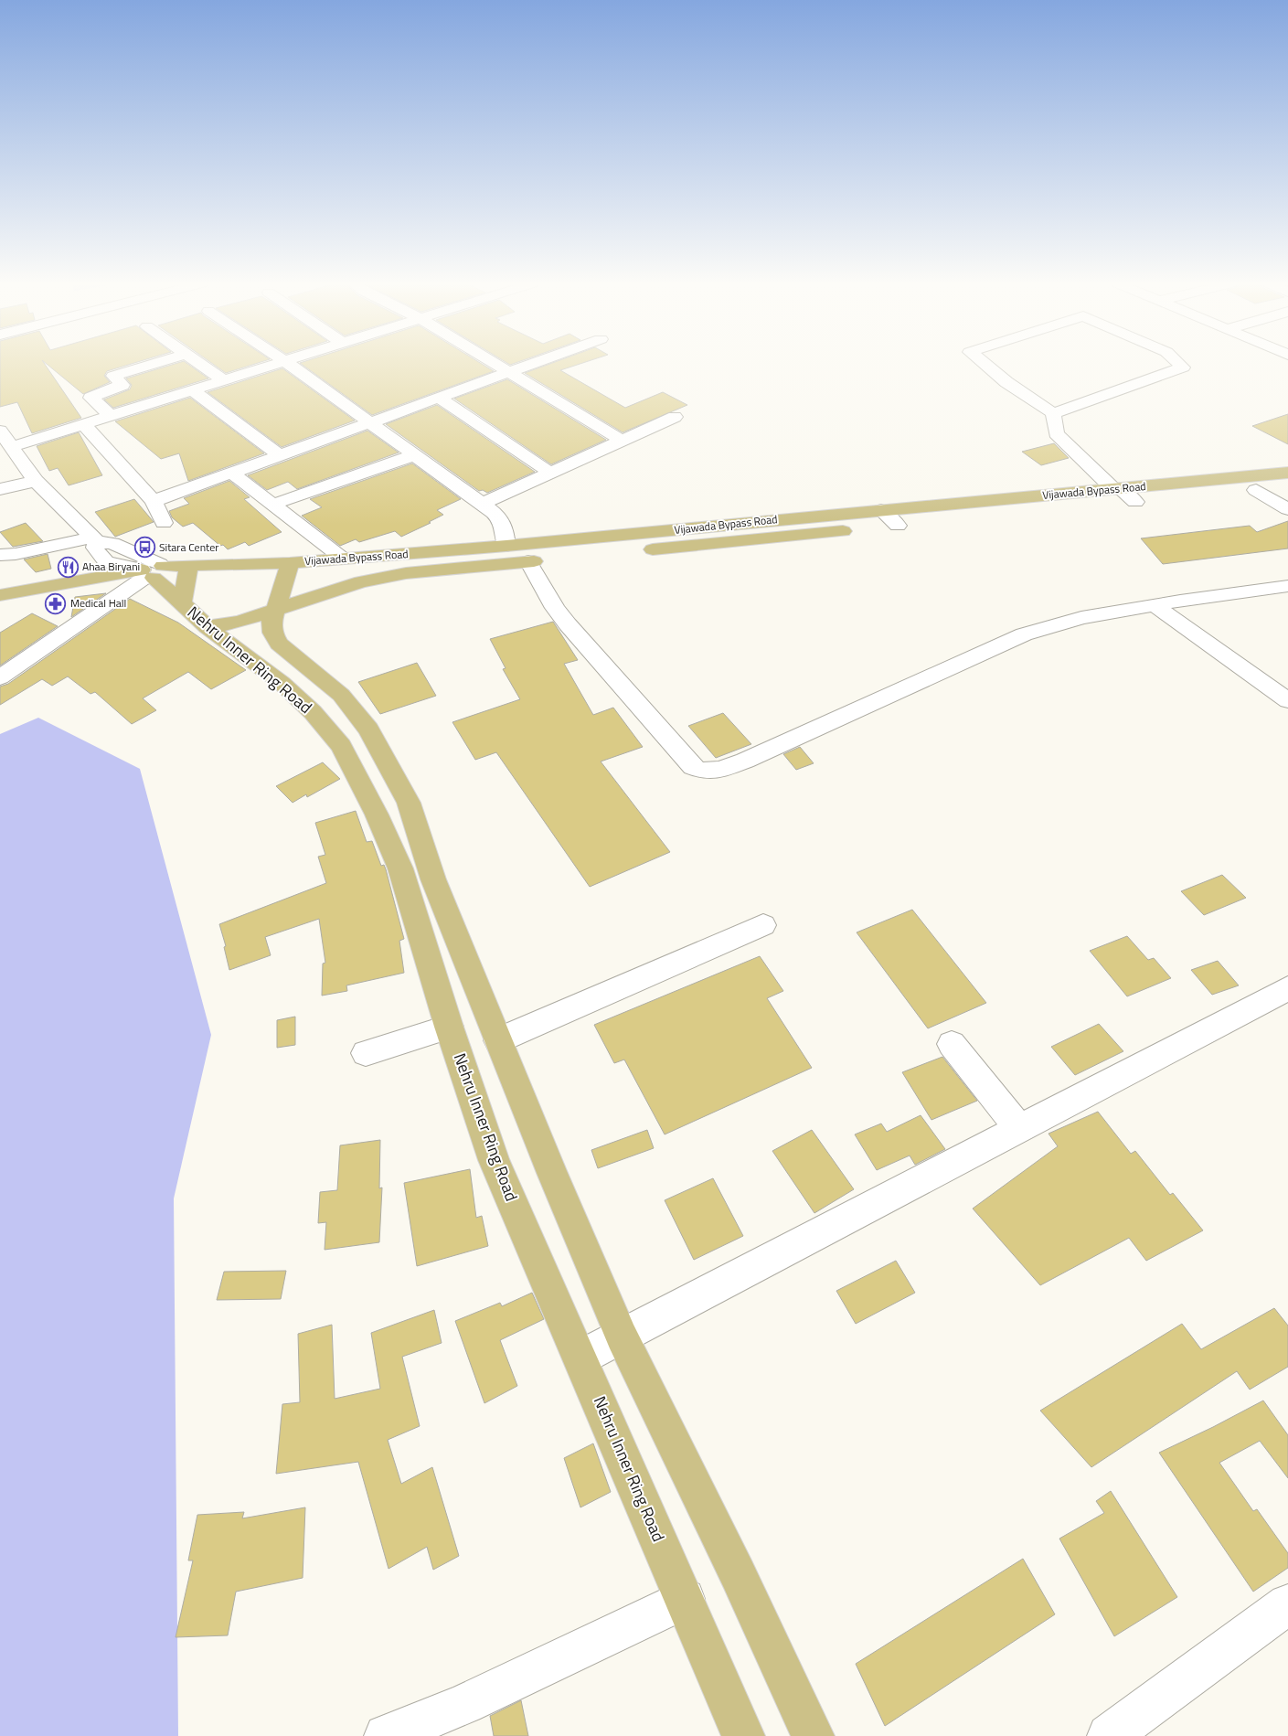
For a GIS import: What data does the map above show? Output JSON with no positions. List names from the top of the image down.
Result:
{
  "streets": {
    "main road": ["Vijawada Bypass Road", "Nehru Inner Ring Road"]
  },
  "crossings": [
    ["Vijawada Bypass Road", "Nehru Inner Ring Road"]
  ],
  "places": {
    "bus stop": ["Sitara Center"],
    "restaurant": ["Ahaa Biryani"],
    "pharmacy": ["Medical Hall"]
  }
}
